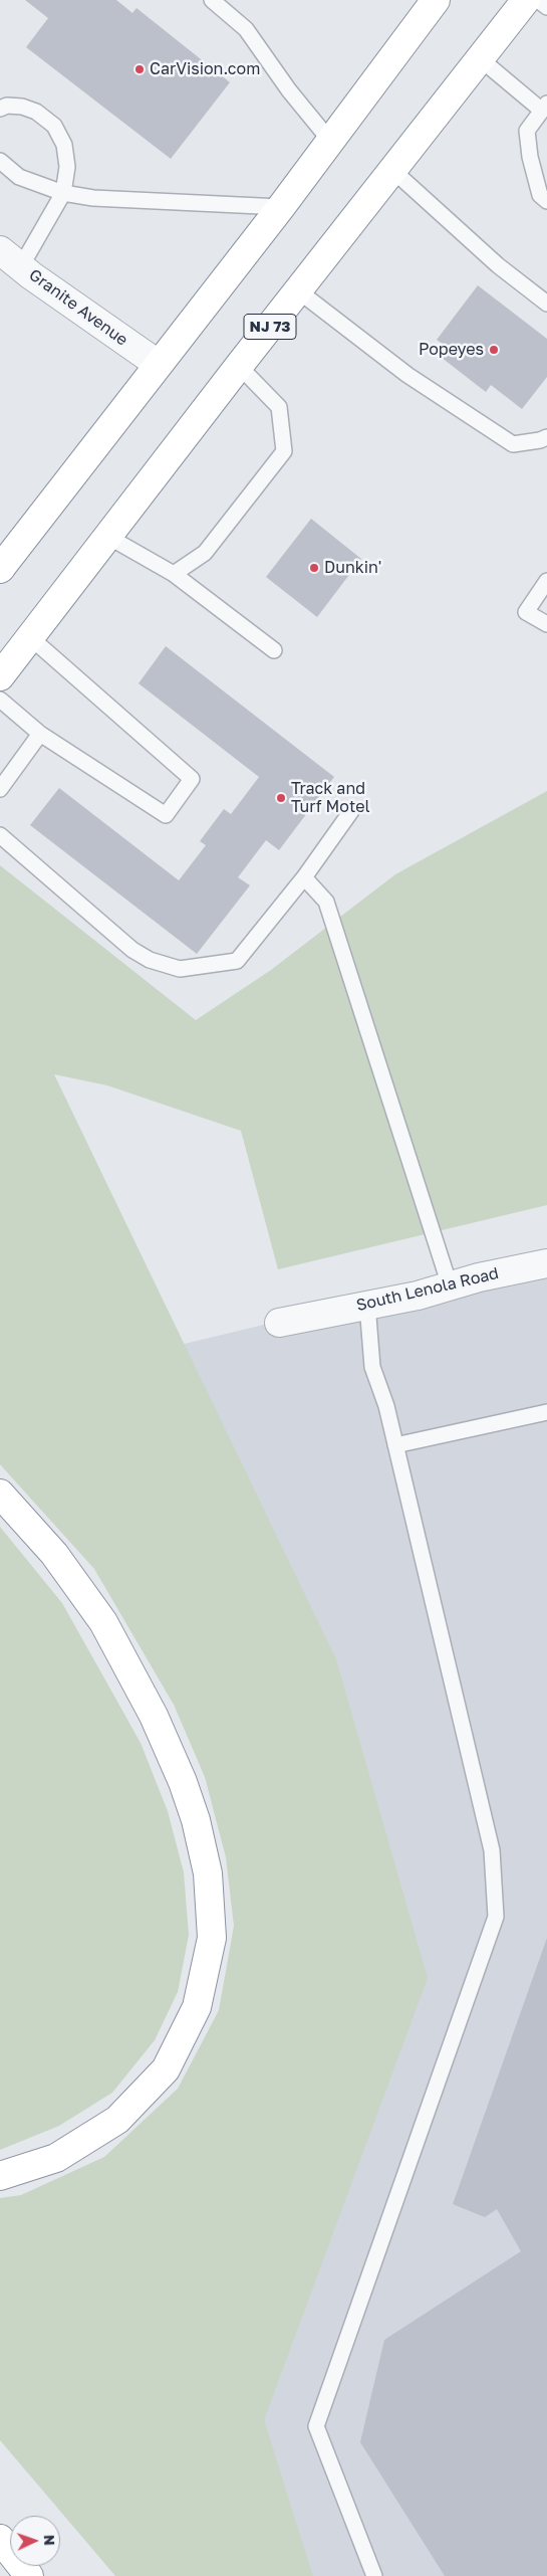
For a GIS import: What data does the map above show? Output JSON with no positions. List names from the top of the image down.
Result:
{
  "streets": {
    "highway": ["NJ 73"],
    "street": ["Granite Avenue", "South Lenola Road"]
  },
  "places": [
    "CarVision.com",
    "Popeyes",
    "Dunkin'",
    "Track and Turf Motel"
  ],
  "north": "right"
}
